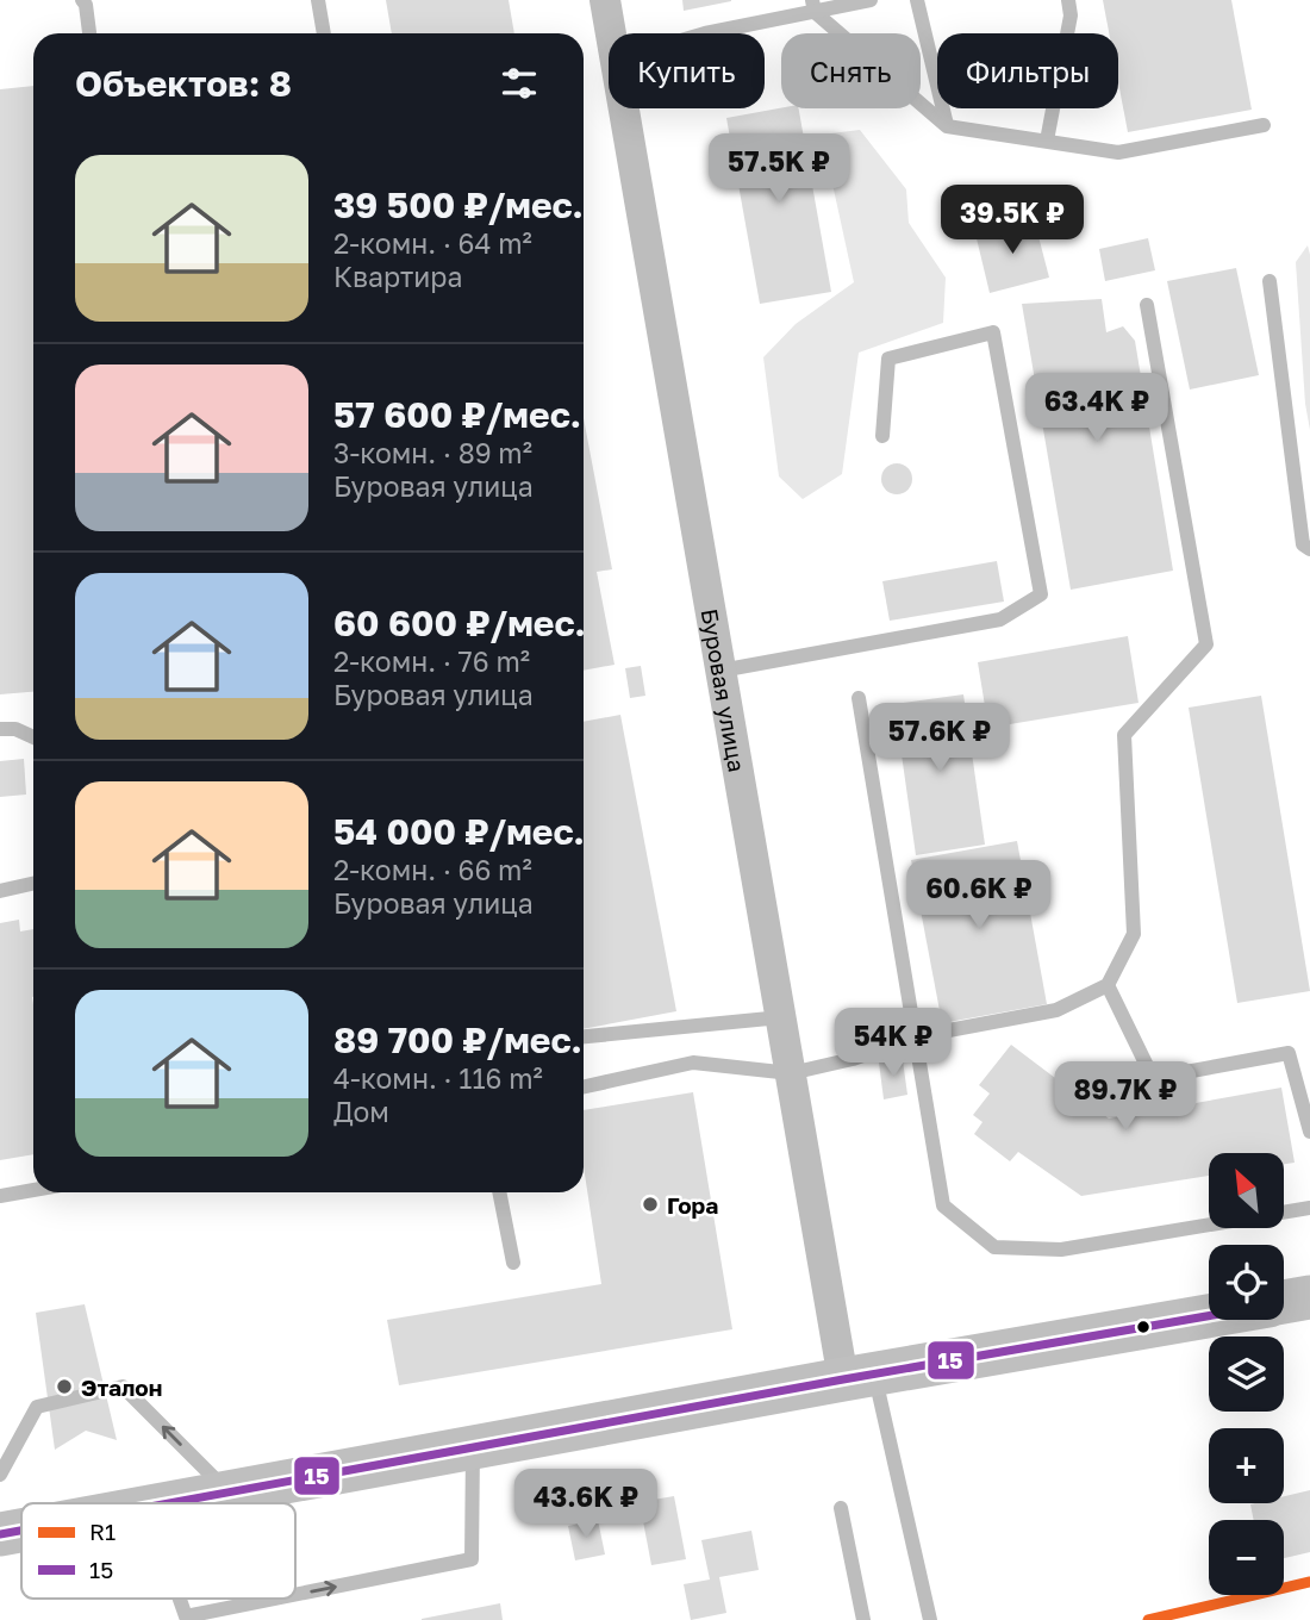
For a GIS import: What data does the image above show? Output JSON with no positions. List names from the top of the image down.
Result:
{
  "streets": {
    "street": ["Буровая улица"]
  },
  "places": ["Гора", "Эталон"],
  "lines": ["transit line 15", "transit line R1"],
  "legend": ["R1", "15"],
  "north": "top left",
  "page": {
    "chip": ["Купить", "Снять", "Фильтры"],
    "heading": "Объектов: 8",
    "price": [
      "57.5K ₽",
      "39.5K ₽",
      "63.4K ₽",
      "57.6K ₽",
      "60.6K ₽",
      "54K ₽",
      "89.7K ₽",
      "43.6K ₽"
    ],
    "list": [
      {
        "name": "39 500 ₽/мес.",
        "note": "2-комн. · 64 m² · Квартира"
      },
      {
        "name": "57 600 ₽/мес.",
        "note": "3-комн. · 89 m² · Буровая улица"
      },
      {
        "name": "60 600 ₽/мес.",
        "note": "2-комн. · 76 m² · Буровая улица"
      },
      {
        "name": "54 000 ₽/мес.",
        "note": "2-комн. · 66 m² · Буровая улица"
      },
      {
        "name": "89 700 ₽/мес.",
        "note": "4-комн. · 116 m² · Дом"
      }
    ],
    "map_buttons": ["+", "−"]
  }
}
